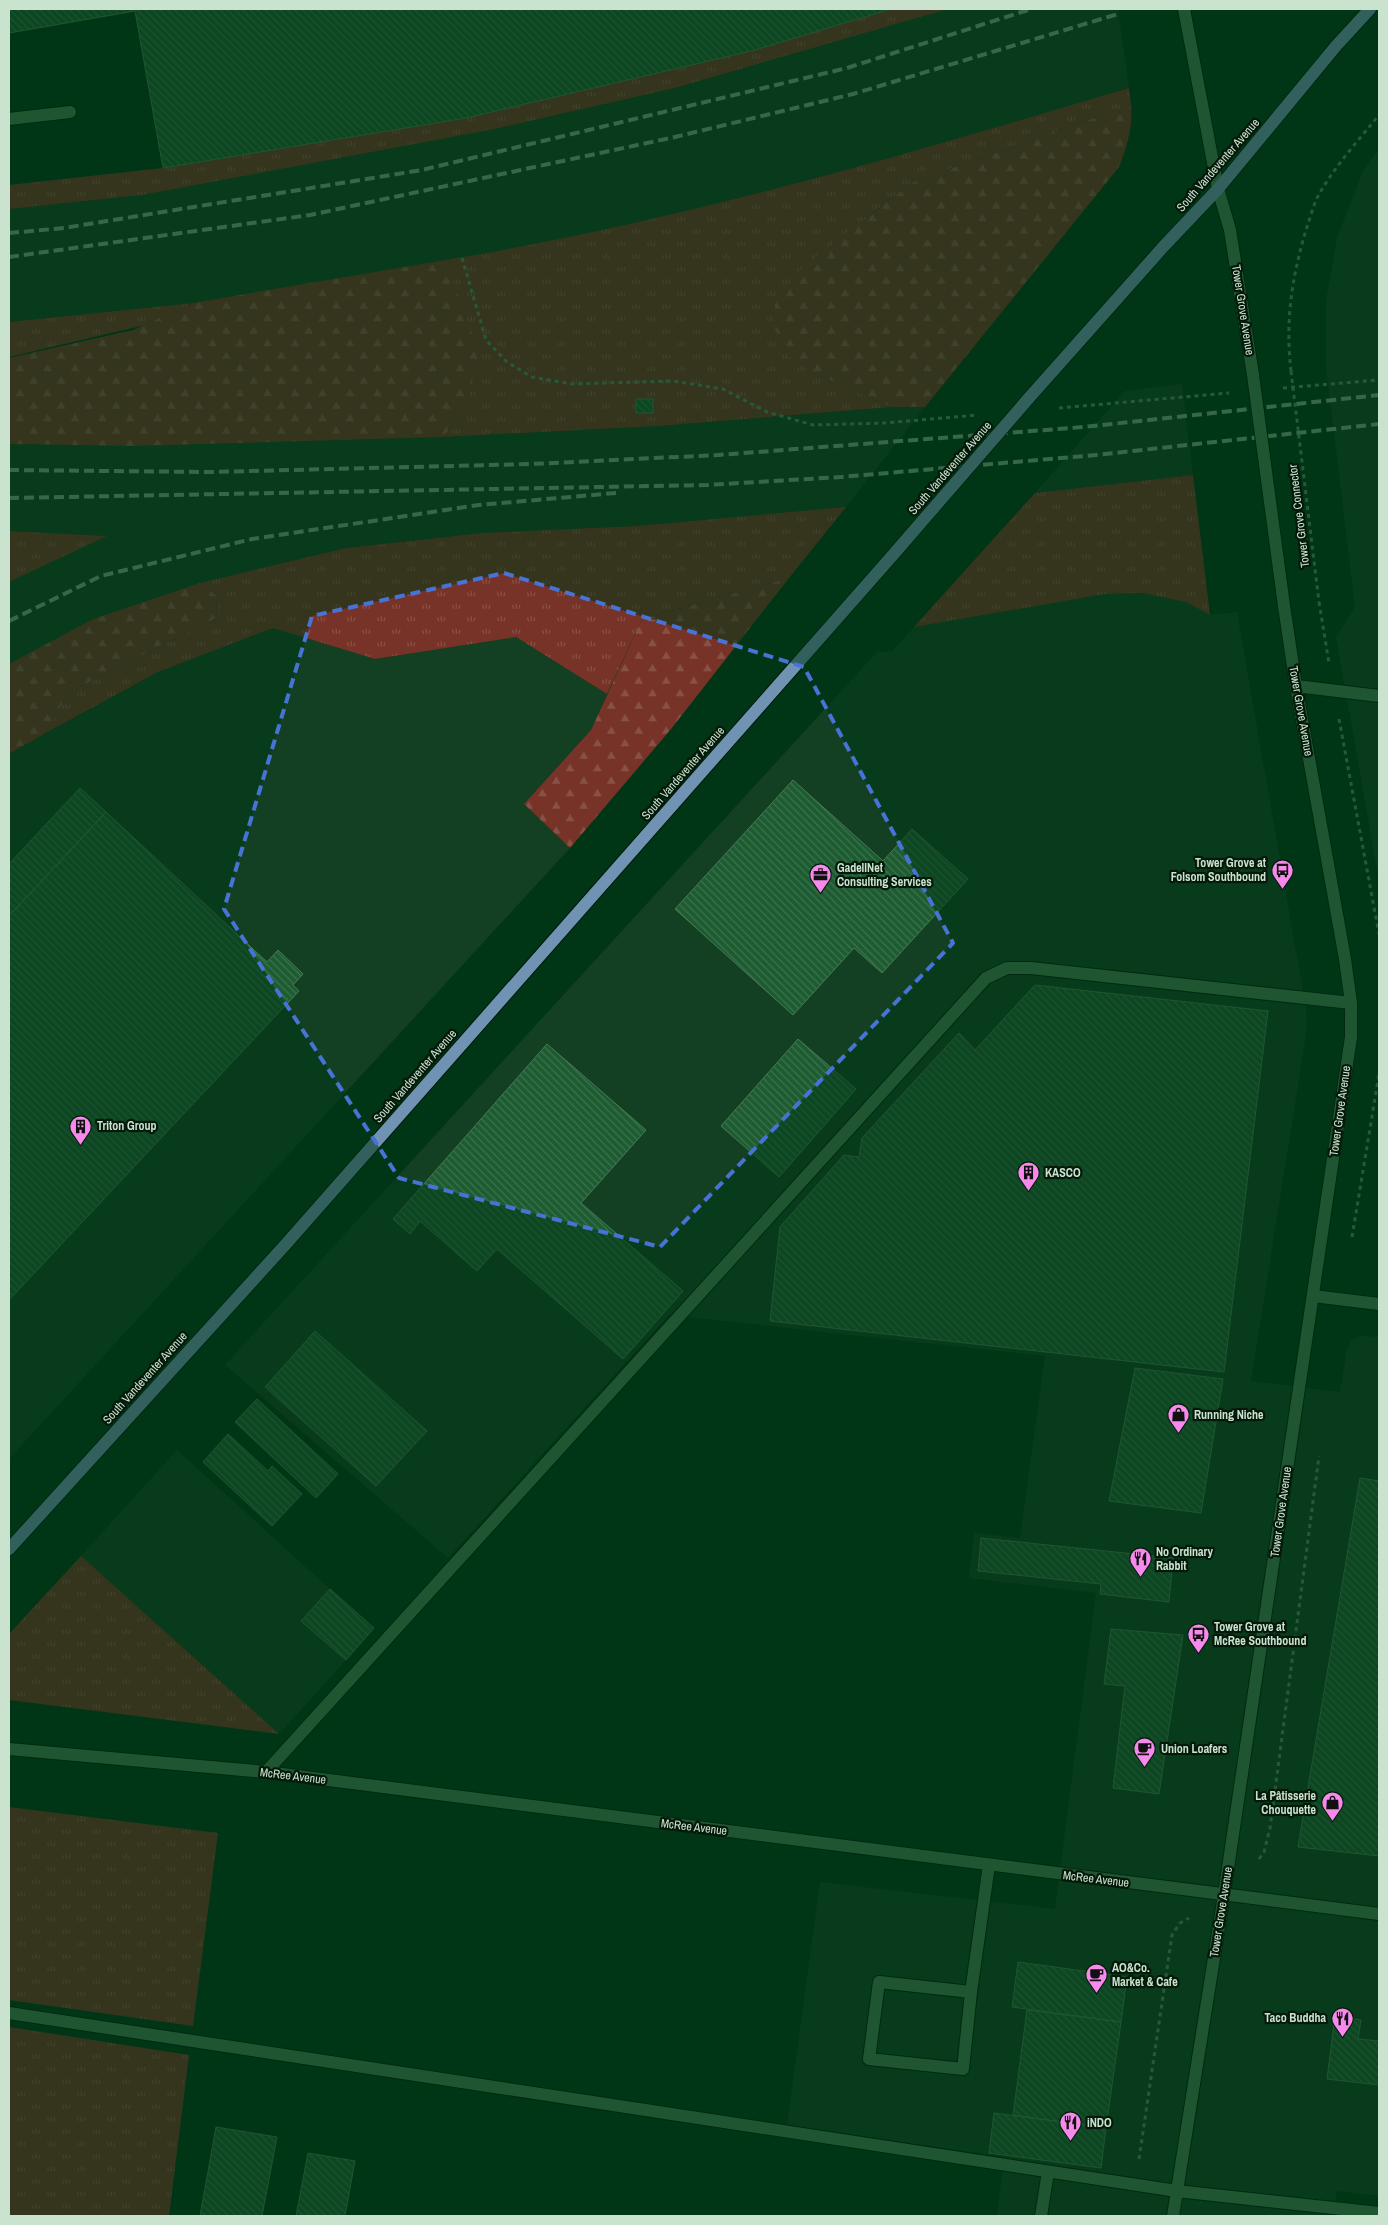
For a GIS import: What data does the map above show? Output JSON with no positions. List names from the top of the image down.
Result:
{
  "streets": {
    "main road": ["South Vandeventer Avenue"],
    "street": ["Tower Grove Avenue", "McRee Avenue"],
    "path": ["Tower Grove Connector"]
  },
  "crossings": [
    ["South Vandeventer Avenue", "Tower Grove Avenue"],
    ["Tower Grove Avenue", "McRee Avenue"]
  ],
  "places": {
    "bus stop": ["Tower Grove at Folsom Southbound", "Tower Grove at McRee Southbound"],
    "office": ["GadellNet Consulting Services"],
    "building": ["Triton Group", "KASCO"],
    "shop": ["Running Niche", "La Pâtisserie Chouquette"],
    "restaurant": ["No Ordinary Rabbit", "Taco Buddha", "iNDO"],
    "cafe": ["Union Loafers", "AO&Co. Market & Cafe"]
  }
}
